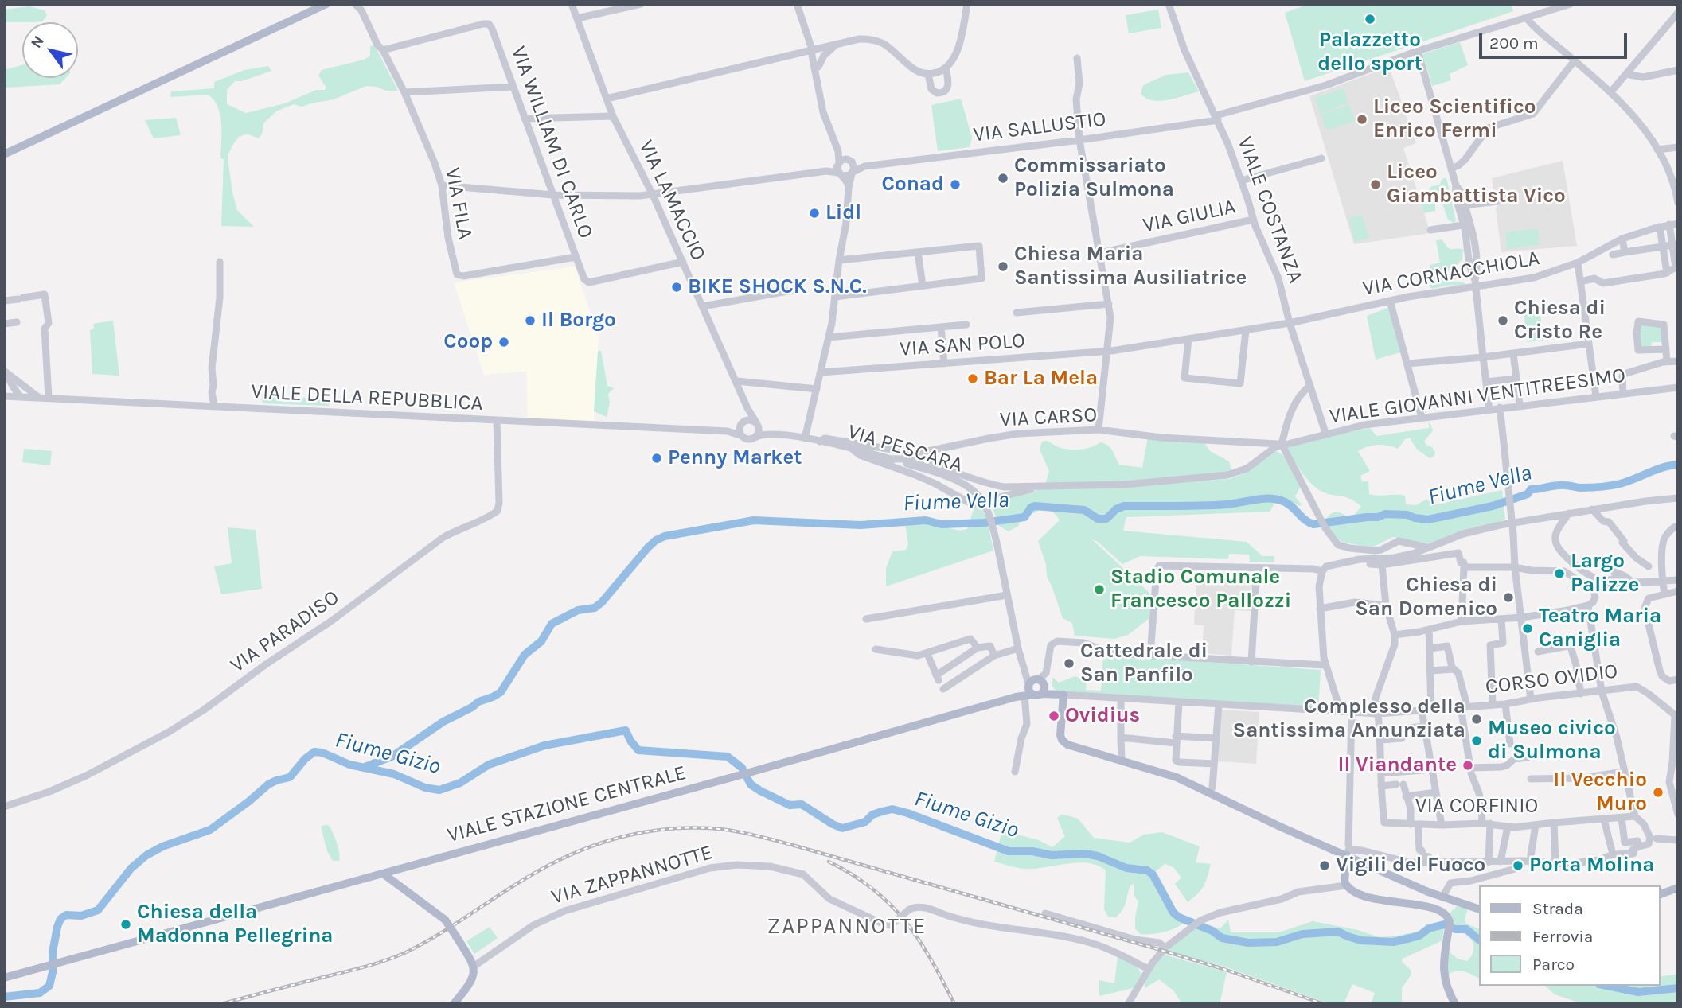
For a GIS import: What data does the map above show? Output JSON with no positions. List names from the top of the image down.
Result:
{
  "streets": {
    "main road": ["VIALE STAZIONE CENTRALE"],
    "street": [
      "VIA SALLUSTIO",
      "VIA WILLIAM DI CARLO",
      "VIA LAMACCIO",
      "VIA FILA",
      "VIALE COSTANZA",
      "VIA GIULIA",
      "VIA CORNACCHIOLA",
      "VIA SAN POLO",
      "VIALE GIOVANNI VENTITREESIMO",
      "VIALE DELLA REPUBBLICA",
      "VIA CARSO",
      "VIA PESCARA",
      "VIA PARADISO",
      "CORSO OVIDIO",
      "VIA CORFINIO",
      "VIA ZAPPANNOTTE"
    ]
  },
  "crossings": [
    ["VIA SALLUSTIO", "VIALE COSTANZA"],
    ["VIA WILLIAM DI CARLO", "VIA LAMACCIO"],
    ["VIA WILLIAM DI CARLO", "VIA FILA"],
    ["VIA LAMACCIO", "VIALE DELLA REPUBBLICA"],
    ["VIA LAMACCIO", "VIA PESCARA"],
    ["VIALE COSTANZA", "VIA GIULIA"],
    ["VIALE COSTANZA", "VIA CORNACCHIOLA"],
    ["VIALE COSTANZA", "VIALE GIOVANNI VENTITREESIMO"],
    ["VIA CORNACCHIOLA", "VIA SAN POLO"],
    ["VIALE GIOVANNI VENTITREESIMO", "VIA CARSO"],
    ["VIALE DELLA REPUBBLICA", "VIA PESCARA"],
    ["VIALE DELLA REPUBBLICA", "VIA PARADISO"],
    ["VIA CARSO", "VIA PESCARA"],
    ["VIA PESCARA", "VIALE STAZIONE CENTRALE"],
    ["CORSO OVIDIO", "VIALE STAZIONE CENTRALE"]
  ],
  "districts": ["ZAPPANNOTTE"],
  "water": ["Fiume Vella", "Fiume Gizio"],
  "places": [
    "Palazzetto dello sport",
    "Liceo Scientifico Enrico Fermi",
    "Commissariato Polizia Sulmona",
    "Conad",
    "Liceo Giambattista Vico",
    "Lidl",
    "Chiesa Maria Santissima Ausiliatrice",
    "BIKE SHOCK S.N.C.",
    "Il Borgo",
    "Chiesa di Cristo Re",
    "Coop",
    "Bar La Mela",
    "Penny Market",
    "Largo Palizze",
    "Stadio Comunale Francesco Pallozzi",
    "Chiesa di San Domenico",
    "Teatro Maria Caniglia",
    "Cattedrale di San Panfilo",
    "Ovidius",
    "Complesso della Santissima Annunziata",
    "Museo civico di Sulmona",
    "Il Viandante",
    "Il Vecchio Muro",
    "Vigili del Fuoco",
    "Porta Molina",
    "Chiesa della Madonna Pellegrina"
  ],
  "legend": ["Strada", "Ferrovia", "Parco"],
  "scale_bar": "200 m",
  "north": "top left"
}
